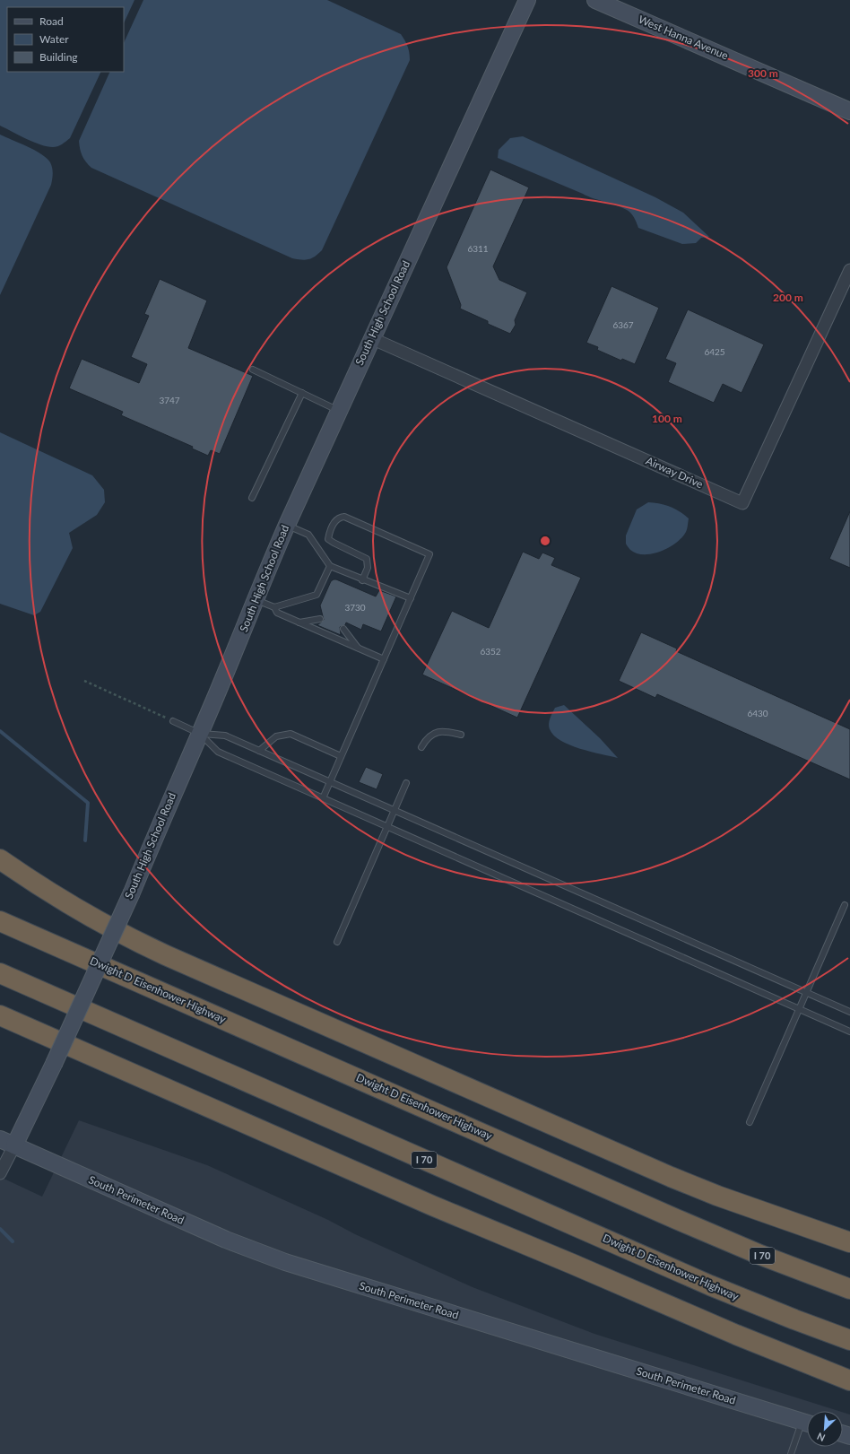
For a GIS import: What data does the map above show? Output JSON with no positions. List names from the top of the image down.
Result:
{
  "streets": {
    "highway": ["Dwight D Eisenhower Highway", "I 70"],
    "street": [
      "West Hanna Avenue",
      "South High School Road",
      "Airway Drive",
      "South Perimeter Road"
    ]
  },
  "crossings": [
    ["South High School Road", "Airway Drive"],
    ["South High School Road", "South Perimeter Road"]
  ],
  "house_numbers": [
    "6311",
    "6367",
    "6425",
    "3747",
    "3730",
    "6352",
    "6430"
  ],
  "legend": ["Road", "Water", "Building"],
  "north": "bottom left",
  "rings": ["300 m", "200 m", "100 m"]
}
